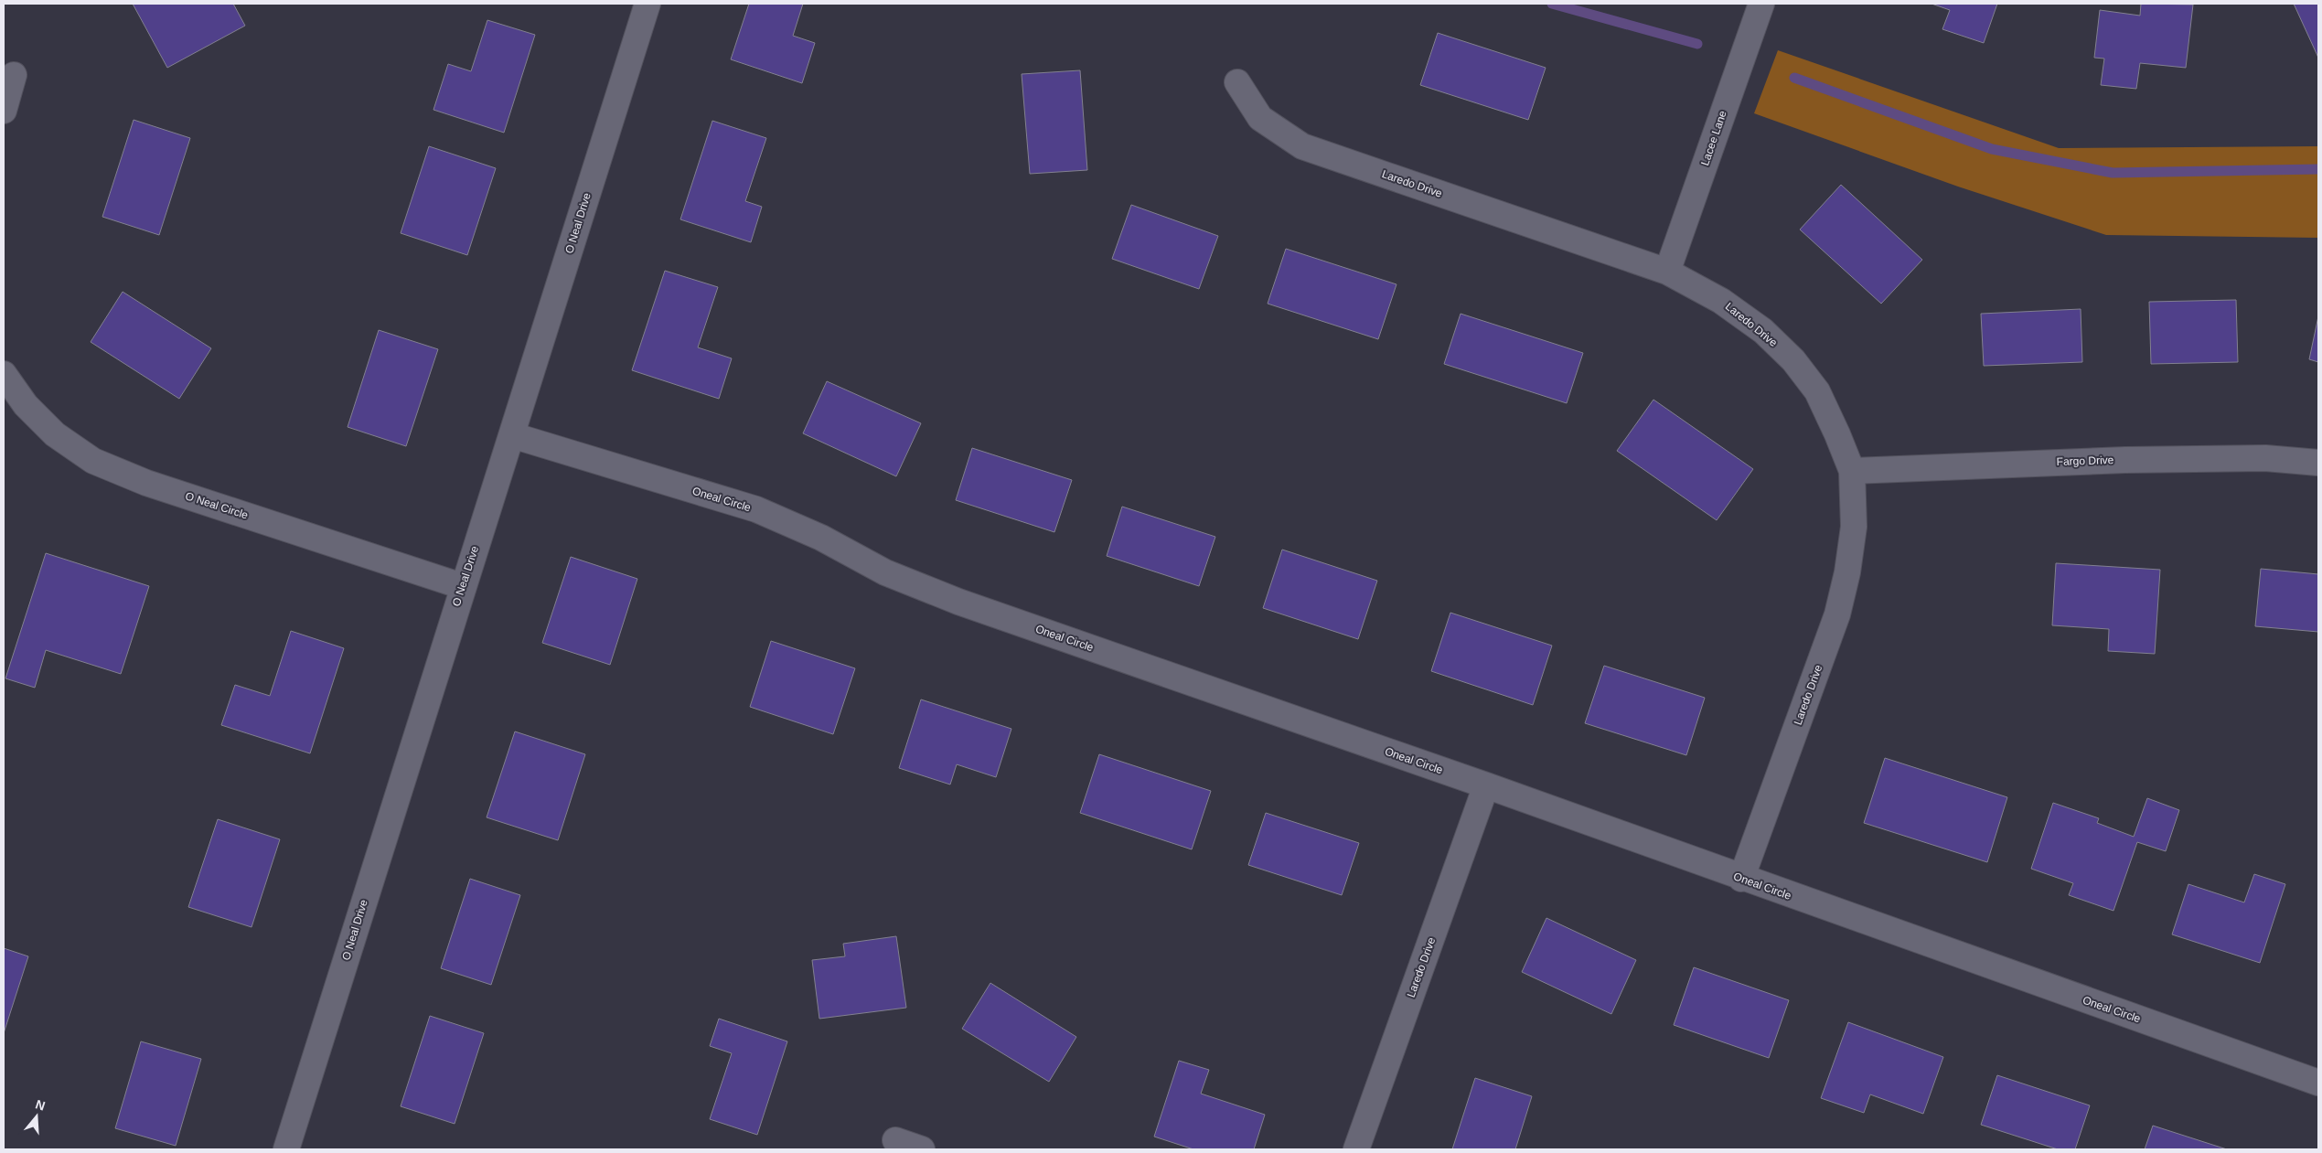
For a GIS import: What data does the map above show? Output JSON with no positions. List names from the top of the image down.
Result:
{
  "streets": {
    "street": [
      "Lacee Lane",
      "Laredo Drive",
      "O Neal Drive",
      "Fargo Drive",
      "Oneal Circle",
      "O Neal Circle"
    ]
  },
  "crossings": [
    ["Lacee Lane", "Laredo Drive"],
    ["Laredo Drive", "Fargo Drive"],
    ["Laredo Drive", "Oneal Circle"],
    ["O Neal Drive", "Oneal Circle"],
    ["O Neal Drive", "O Neal Circle"]
  ],
  "north": "top"
}
